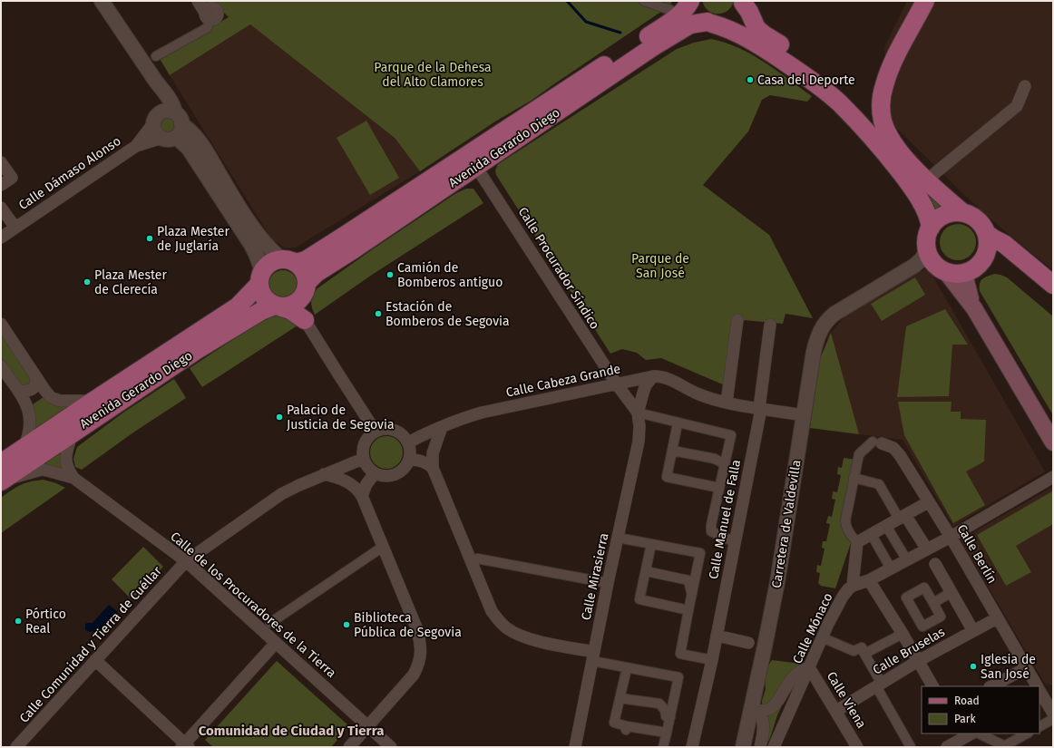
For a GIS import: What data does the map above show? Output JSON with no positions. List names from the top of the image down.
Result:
{
  "streets": {
    "main road": ["Avenida Gerardo Diego"],
    "street": [
      "Calle Dámaso Alonso",
      "Calle Procurador Síndico",
      "Calle Cabeza Grande",
      "Calle Manuel de Falla",
      "Carretera de Valdevilla",
      "Calle Berlín",
      "Calle Mirasierra",
      "Calle de los Procuradores de la Tierra",
      "Calle Mónaco",
      "Calle Comunidad y Tierra de Cuéllar",
      "Calle Bruselas",
      "Calle Viena"
    ]
  },
  "crossings": [
    ["Avenida Gerardo Diego", "Calle Procurador Síndico"],
    ["Calle Procurador Síndico", "Calle Cabeza Grande"],
    ["Calle Cabeza Grande", "Calle Manuel de Falla"],
    ["Calle Cabeza Grande", "Carretera de Valdevilla"],
    ["Calle Cabeza Grande", "Calle Mirasierra"],
    ["Calle Cabeza Grande", "Calle Comunidad y Tierra de Cuéllar"],
    ["Calle Berlín", "Calle Bruselas"],
    ["Calle de los Procuradores de la Tierra", "Calle Comunidad y Tierra de Cuéllar"],
    ["Calle Mónaco", "Calle Viena"],
    ["Calle Bruselas", "Calle Viena"]
  ],
  "districts": ["Comunidad de Ciudad y Tierra"],
  "parks": ["Parque de la Dehesa del Alto Clamores", "Parque de San José"],
  "places": [
    "Casa del Deporte",
    "Plaza Mester de Juglaría",
    "Camión de Bomberos antiguo",
    "Plaza Mester de Clerecía",
    "Estación de Bomberos de Segovia",
    "Palacio de Justicia de Segovia",
    "Pórtico Real",
    "Biblioteca Pública de Segovia",
    "Iglesia de San José"
  ],
  "legend": ["Road", "Park"]
}
